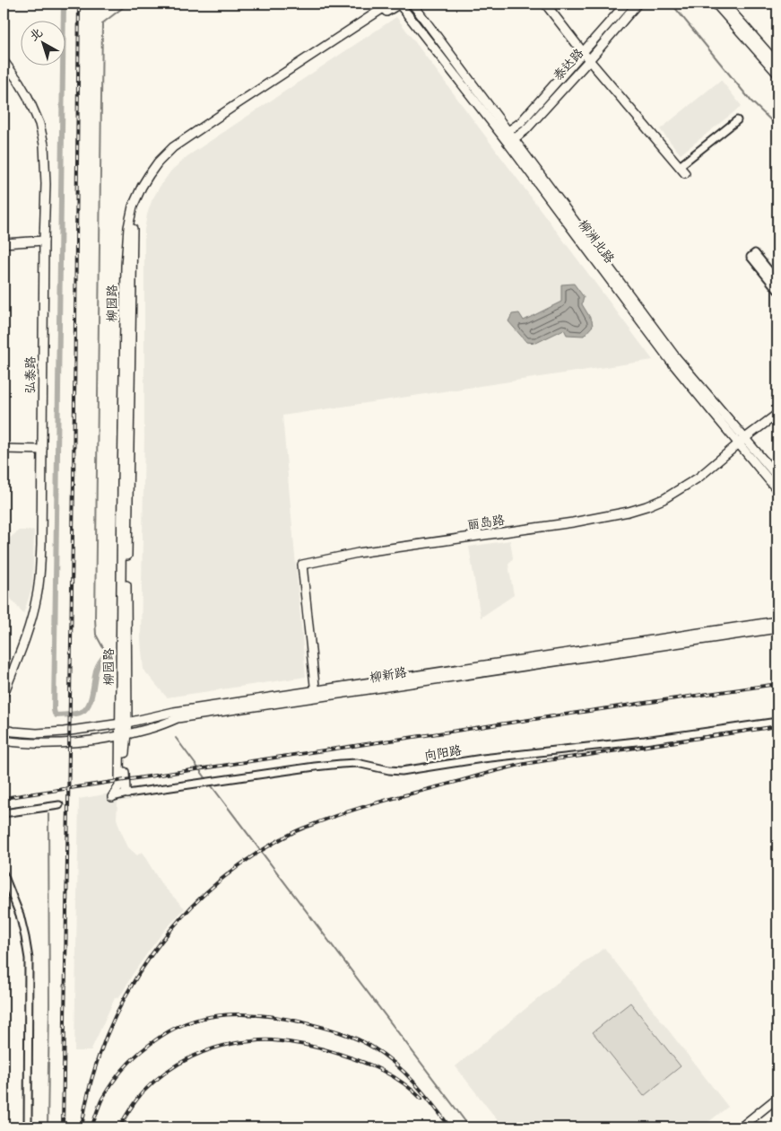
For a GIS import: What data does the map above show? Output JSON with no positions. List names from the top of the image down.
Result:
{
  "streets": {
    "street": [
      "泰达路",
      "柳洲北路",
      "柳园路",
      "弘泰路",
      "丽岛路",
      "柳新路",
      "向阳路"
    ]
  },
  "crossings": [
    ["泰达路", "柳洲北路"],
    ["柳洲北路", "柳园路"],
    ["柳洲北路", "丽岛路"],
    ["柳园路", "柳新路"],
    ["丽岛路", "柳新路"]
  ],
  "north": "top left"
}
